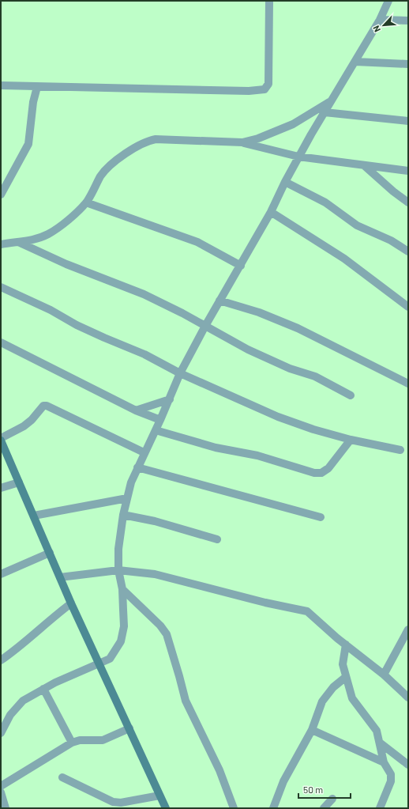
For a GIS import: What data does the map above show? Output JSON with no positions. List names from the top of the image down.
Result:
{
  "scale_bar": "50 m",
  "north": "bottom left"
}
